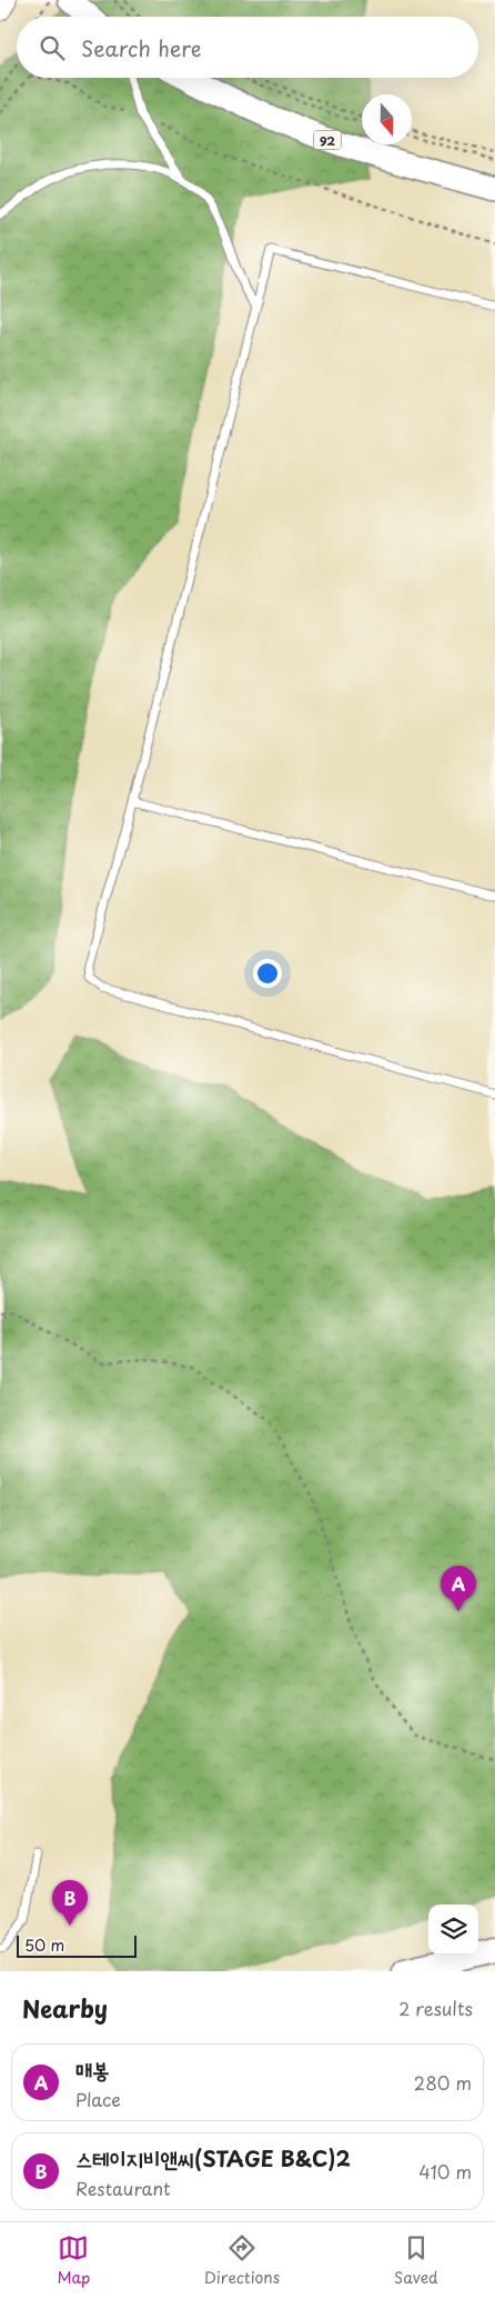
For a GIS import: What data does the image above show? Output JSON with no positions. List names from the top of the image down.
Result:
{
  "streets": {
    "main road": ["92"]
  },
  "scale_bar": "50 m",
  "north": "bottom",
  "page": {
    "search": "Search here",
    "pins": ["A", "B"],
    "scale": "50 m",
    "heading": ["Nearby", "2 results"],
    "list": [
      {
        "mark": "A",
        "name": "매봉",
        "note": "Place",
        "value": "280 m"
      },
      {
        "mark": "B",
        "name": "스테이지비앤씨(STAGE B&C)2",
        "note": "Restaurant",
        "value": "410 m"
      }
    ],
    "nav": ["Map", "Directions", "Saved"]
  }
}
